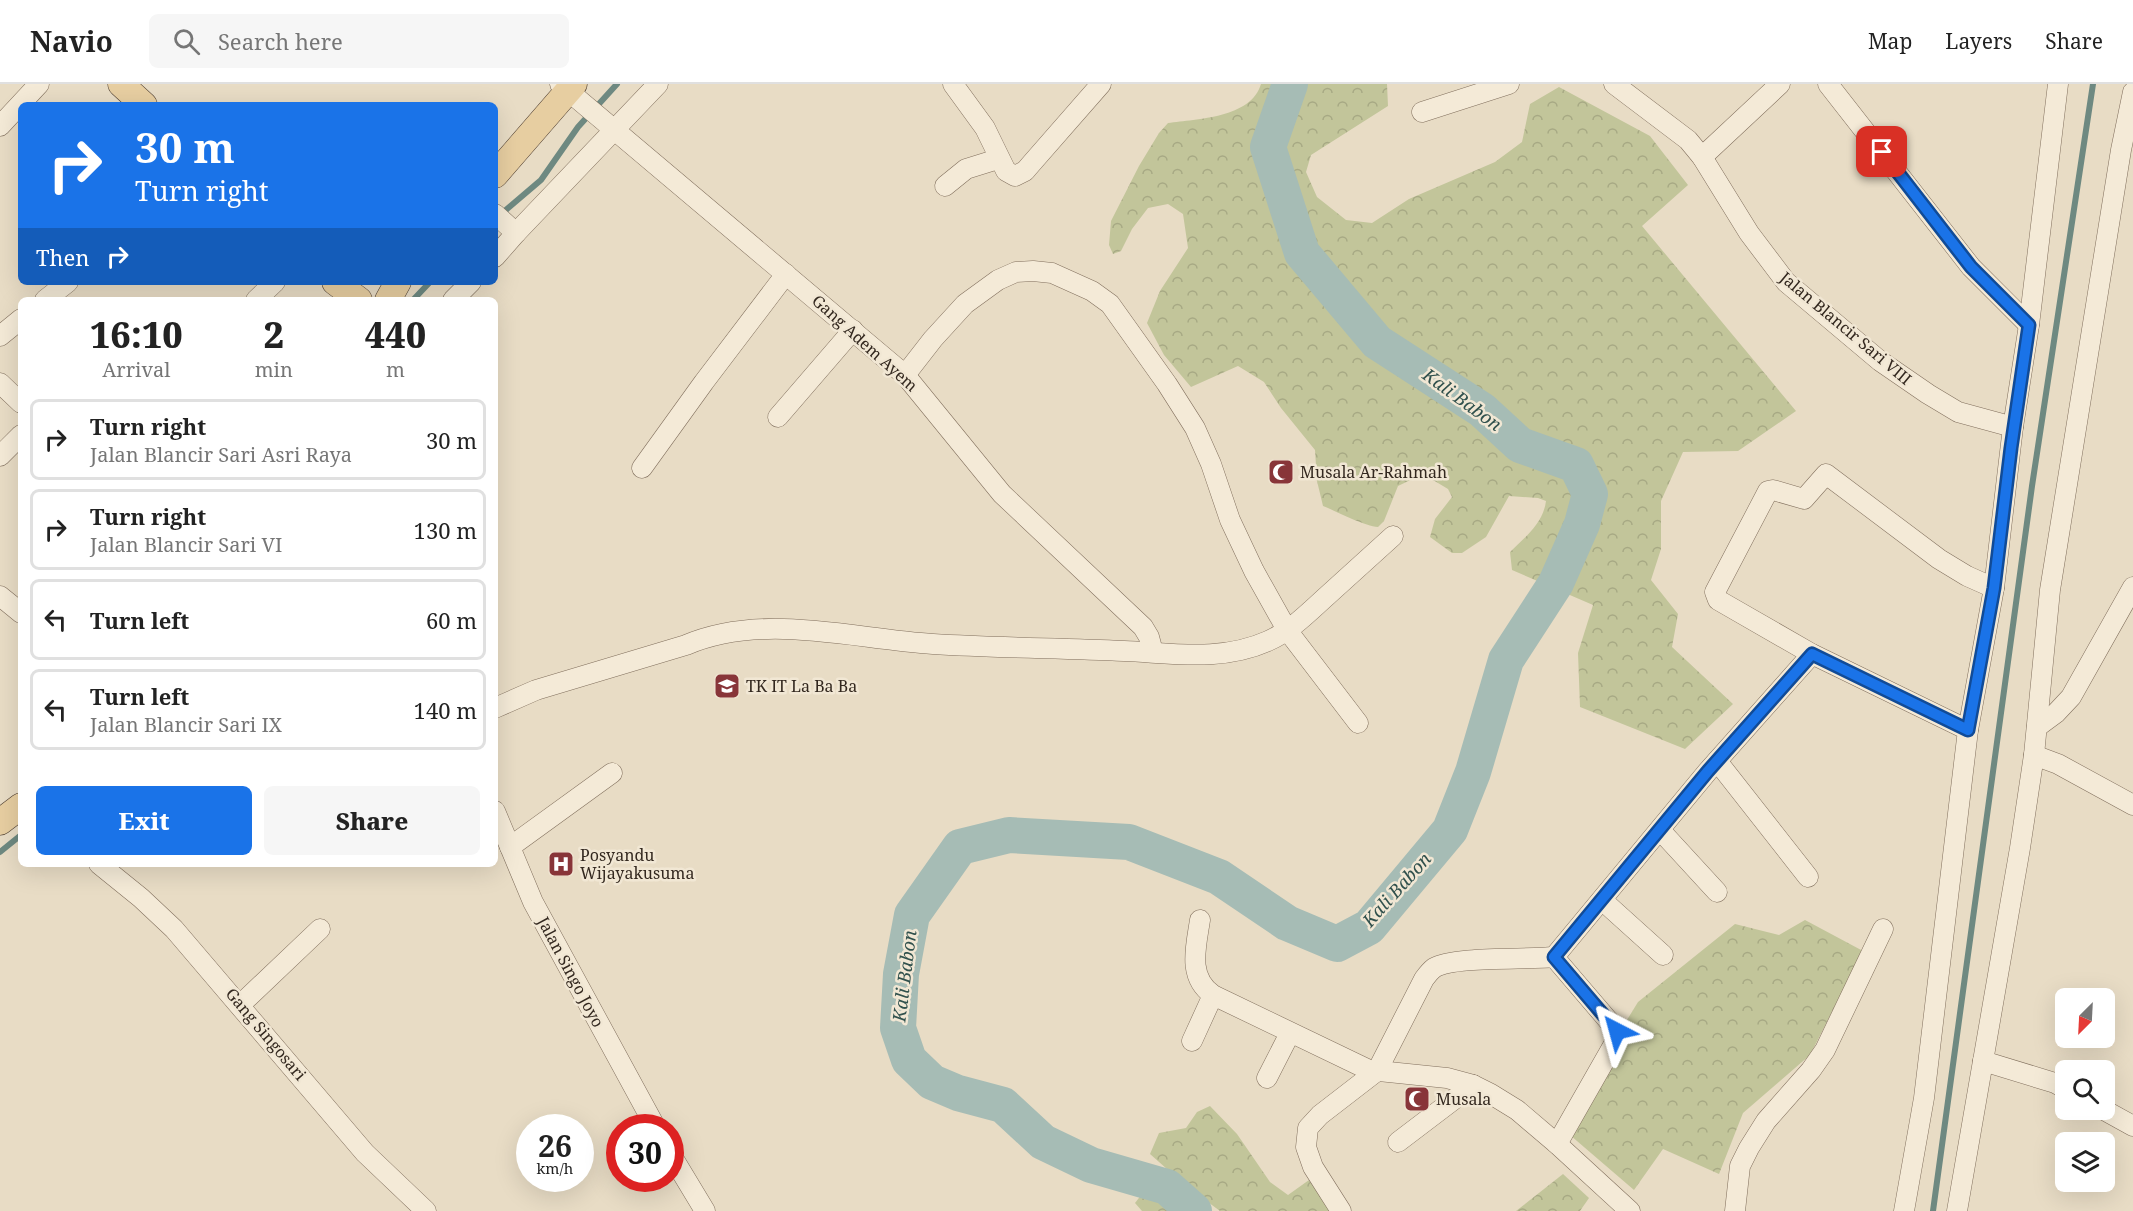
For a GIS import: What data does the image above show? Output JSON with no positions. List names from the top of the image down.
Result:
{
  "streets": {
    "street": [
      "Jalan Blancir Sari VIII",
      "Gang Adem Ayem",
      "Jalan Singo Joyo",
      "Gang Singosari"
    ]
  },
  "water": ["Kali Babon"],
  "places": {
    "mosque": ["Musala Ar-Rahmah", "Musala"],
    "school or university": ["TK IT La Ba Ba"],
    "hospital": ["Posyandu Wijayakusuma"]
  },
  "north": "bottom left",
  "page": {
    "header": "Navio",
    "search": "Search here",
    "nav": ["Map", "Layers", "Share"],
    "turn": ["30 m", "Turn right"],
    "then": "Then",
    "eta": [
      "16:10",
      "Arrival",
      "2",
      "min",
      "440",
      "m"
    ],
    "list": [
      {
        "name": "Turn right",
        "note": "Jalan Blancir Sari Asri Raya",
        "value": "30 m"
      },
      {
        "name": "Turn right",
        "note": "Jalan Blancir Sari VI",
        "value": "130 m"
      },
      {
        "name": "Turn left",
        "value": "60 m"
      },
      {
        "name": "Turn left",
        "note": "Jalan Blancir Sari IX",
        "value": "140 m"
      }
    ],
    "buttons": ["Exit", "Share"],
    "speed": "26 km/h",
    "limit": "30"
  }
}
